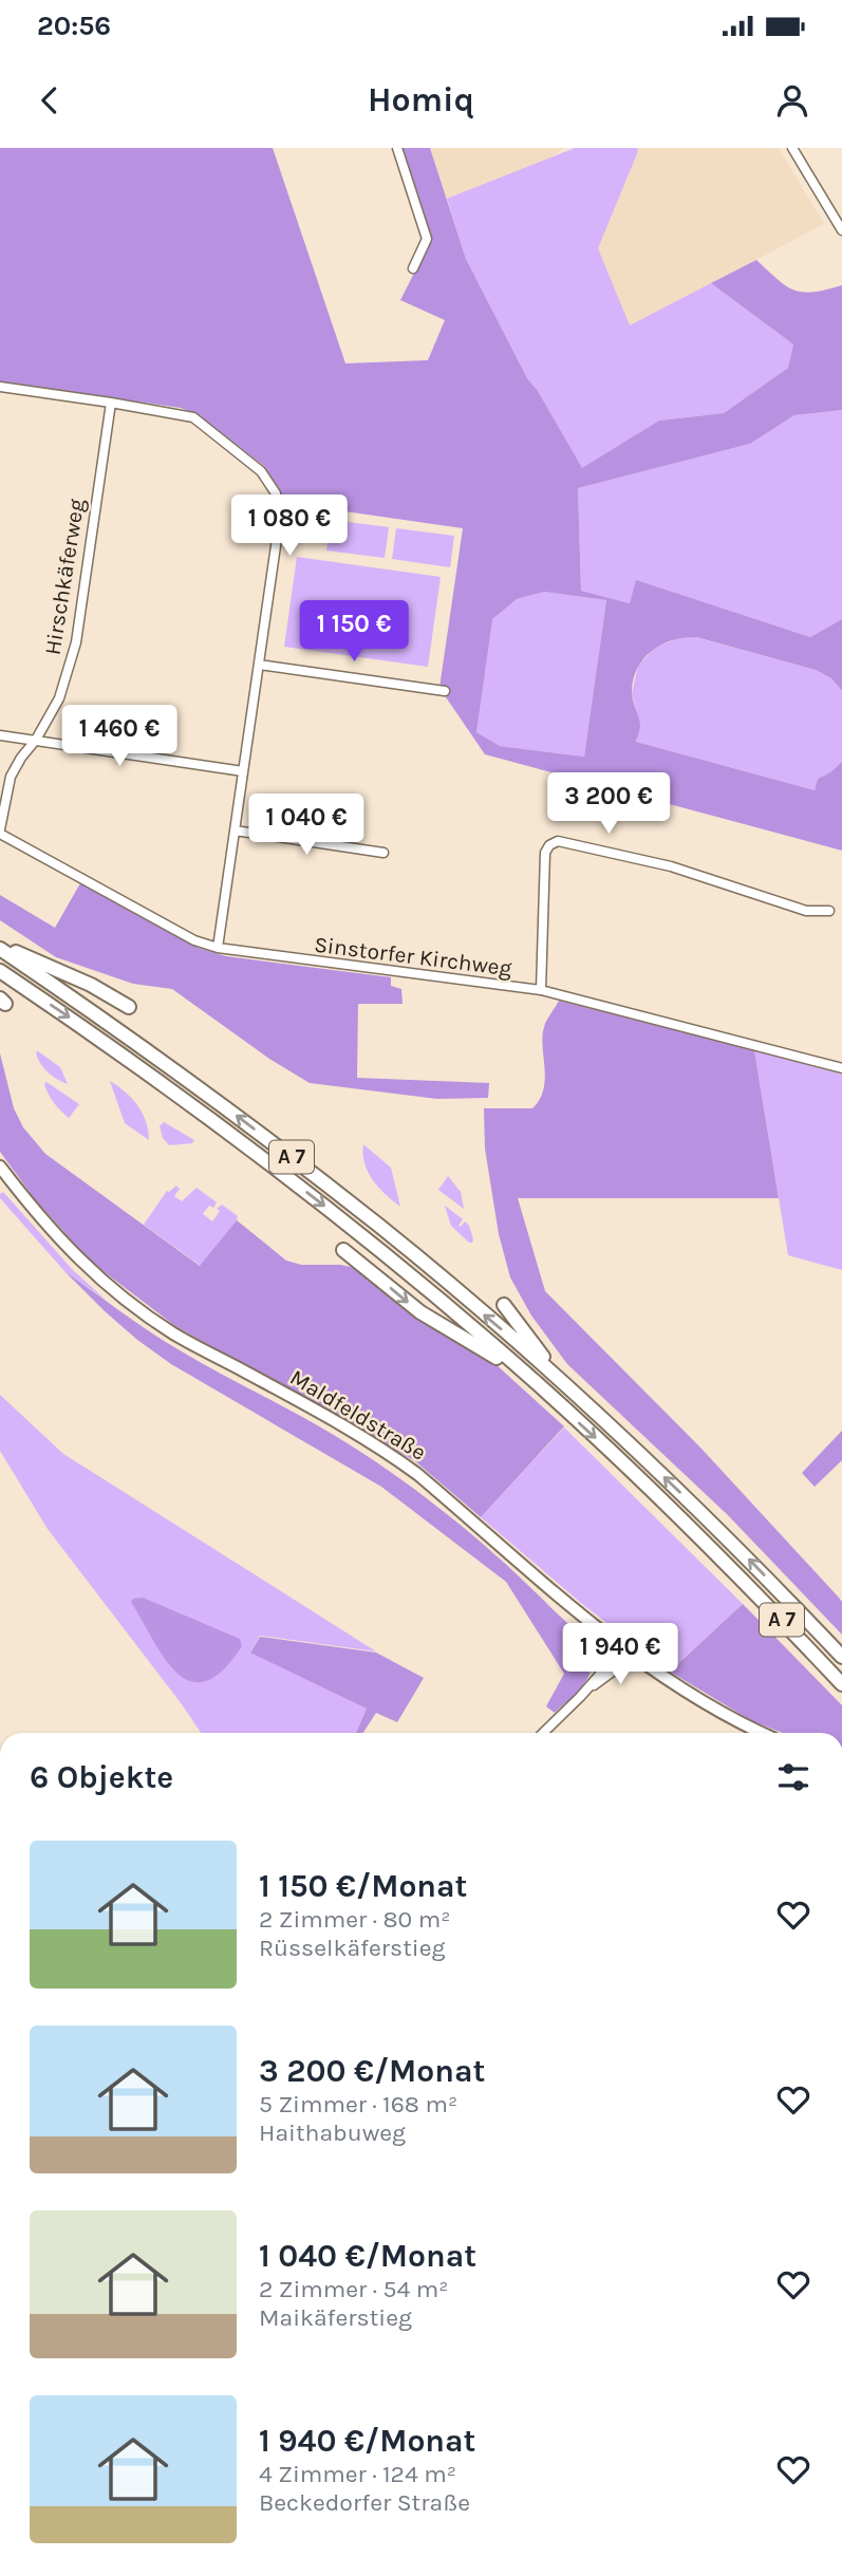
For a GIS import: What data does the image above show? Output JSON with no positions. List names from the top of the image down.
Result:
{
  "streets": {
    "highway": ["A 7"],
    "main road": ["Maldfeldstraße"],
    "street": ["Hirschkäferweg", "Sinstorfer Kirchweg"]
  },
  "crossings": [
    ["Hirschkäferweg", "Sinstorfer Kirchweg"]
  ],
  "page": {
    "status": "20:56",
    "header": "Homiq",
    "price": [
      "1 080 €",
      "1 150 €",
      "1 460 €",
      "3 200 €",
      "1 040 €",
      "1 940 €"
    ],
    "heading": "6 Objekte",
    "list": [
      {
        "name": "1 150 €/Monat",
        "note": "2 Zimmer · 80 m² · Rüsselkäferstieg"
      },
      {
        "name": "3 200 €/Monat",
        "note": "5 Zimmer · 168 m² · Haithabuweg"
      },
      {
        "name": "1 040 €/Monat",
        "note": "2 Zimmer · 54 m² · Maikäferstieg"
      },
      {
        "name": "1 940 €/Monat",
        "note": "4 Zimmer · 124 m² · Beckedorfer Straße"
      }
    ]
  }
}
